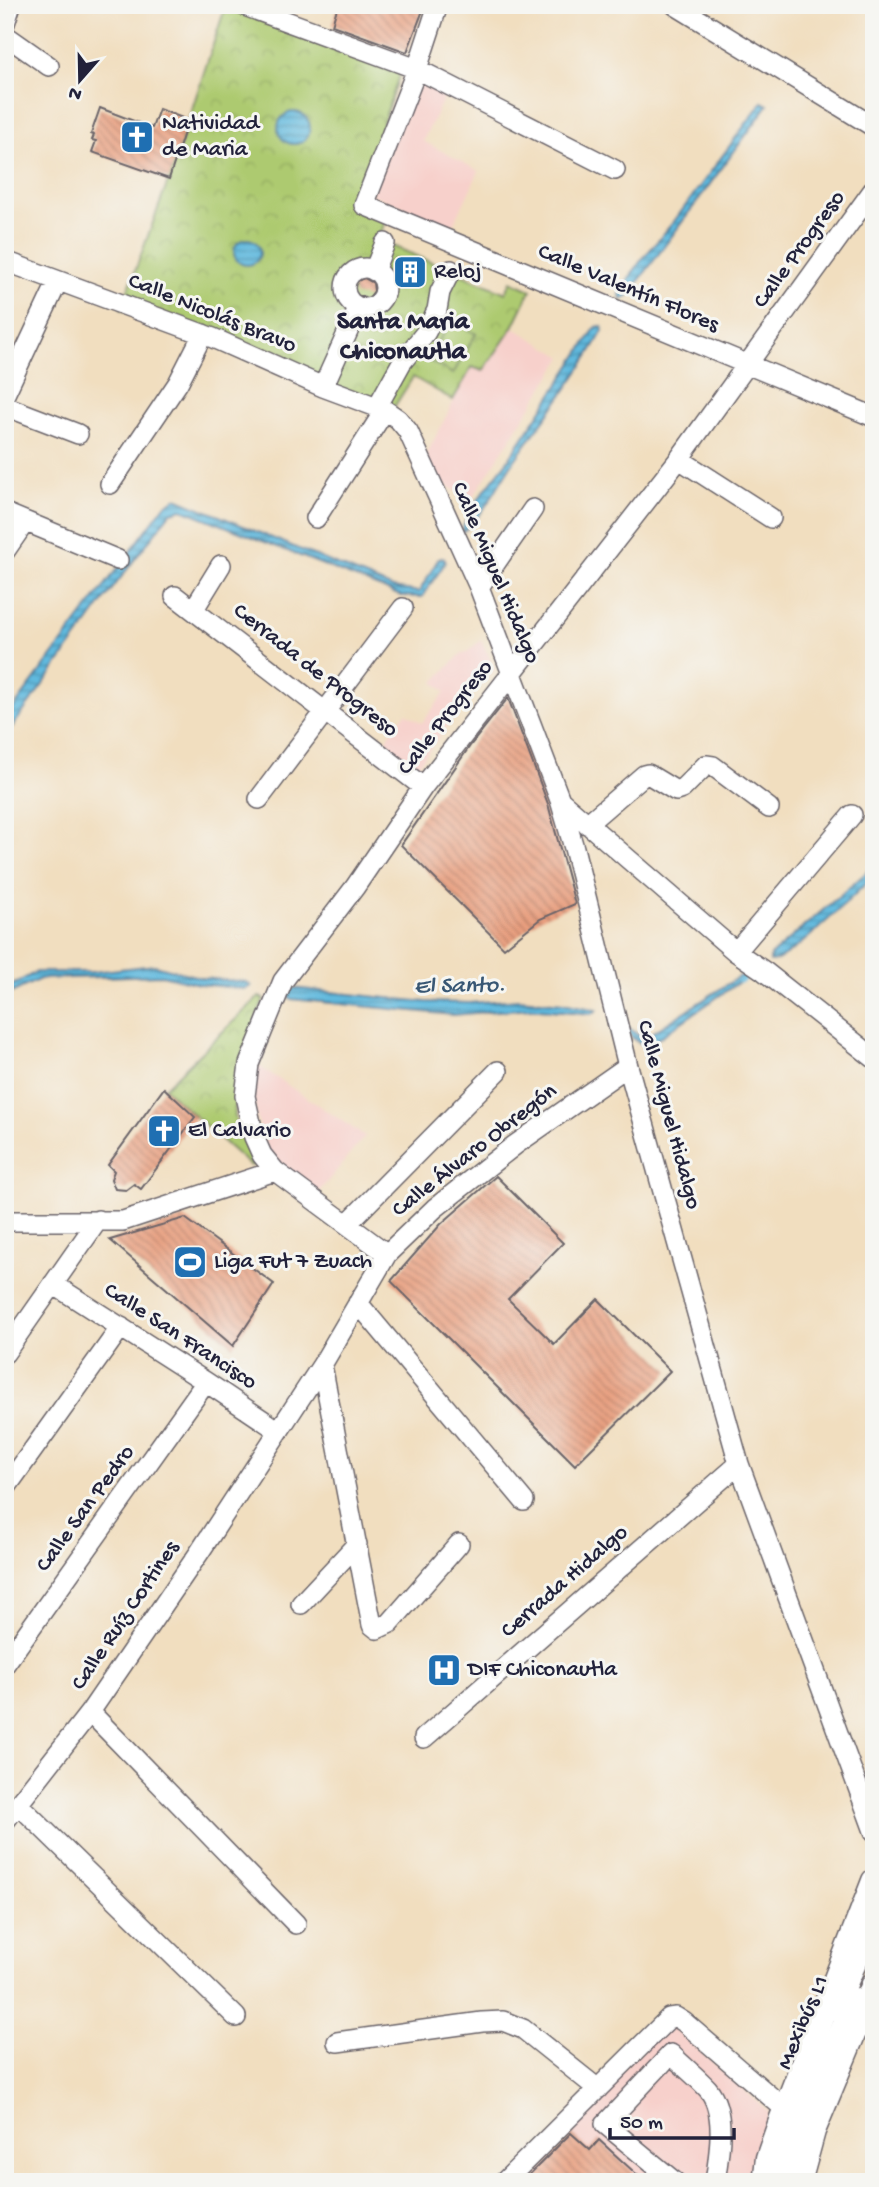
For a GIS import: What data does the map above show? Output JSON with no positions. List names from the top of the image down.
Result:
{
  "streets": {
    "street": [
      "Calle Progreso",
      "Calle Valentín Flores",
      "Calle Nicolás Bravo",
      "Calle Miguel Hidalgo",
      "Cerrada de Progreso",
      "Calle Álvaro Obregón",
      "Calle San Francisco",
      "Calle San Pedro",
      "Cerrada Hidalgo",
      "Calle Ruíz Cortines",
      "Mexibús L1"
    ]
  },
  "crossings": [
    ["Calle Progreso", "Calle Valentín Flores"],
    ["Calle Progreso", "Calle Miguel Hidalgo"],
    ["Calle Progreso", "Cerrada de Progreso"],
    ["Calle Progreso", "Calle Álvaro Obregón"],
    ["Calle Nicolás Bravo", "Calle Miguel Hidalgo"],
    ["Calle Miguel Hidalgo", "Calle Álvaro Obregón"],
    ["Calle Miguel Hidalgo", "Cerrada Hidalgo"],
    ["Calle Álvaro Obregón", "Calle San Francisco"],
    ["Calle Álvaro Obregón", "Calle Ruíz Cortines"],
    ["Calle San Francisco", "Calle San Pedro"],
    ["Calle San Francisco", "Calle Ruíz Cortines"]
  ],
  "districts": ["Santa Maria Chiconautla"],
  "water": ["El Santo."],
  "places": {
    "church": ["Natividad de Maria", "El Calvario"],
    "building": ["Reloj"],
    "sports": ["Liga Fut 7 Zuach"],
    "hospital": ["DIF Chiconautla"]
  },
  "scale_bar": "50 m",
  "north": "bottom"
}
